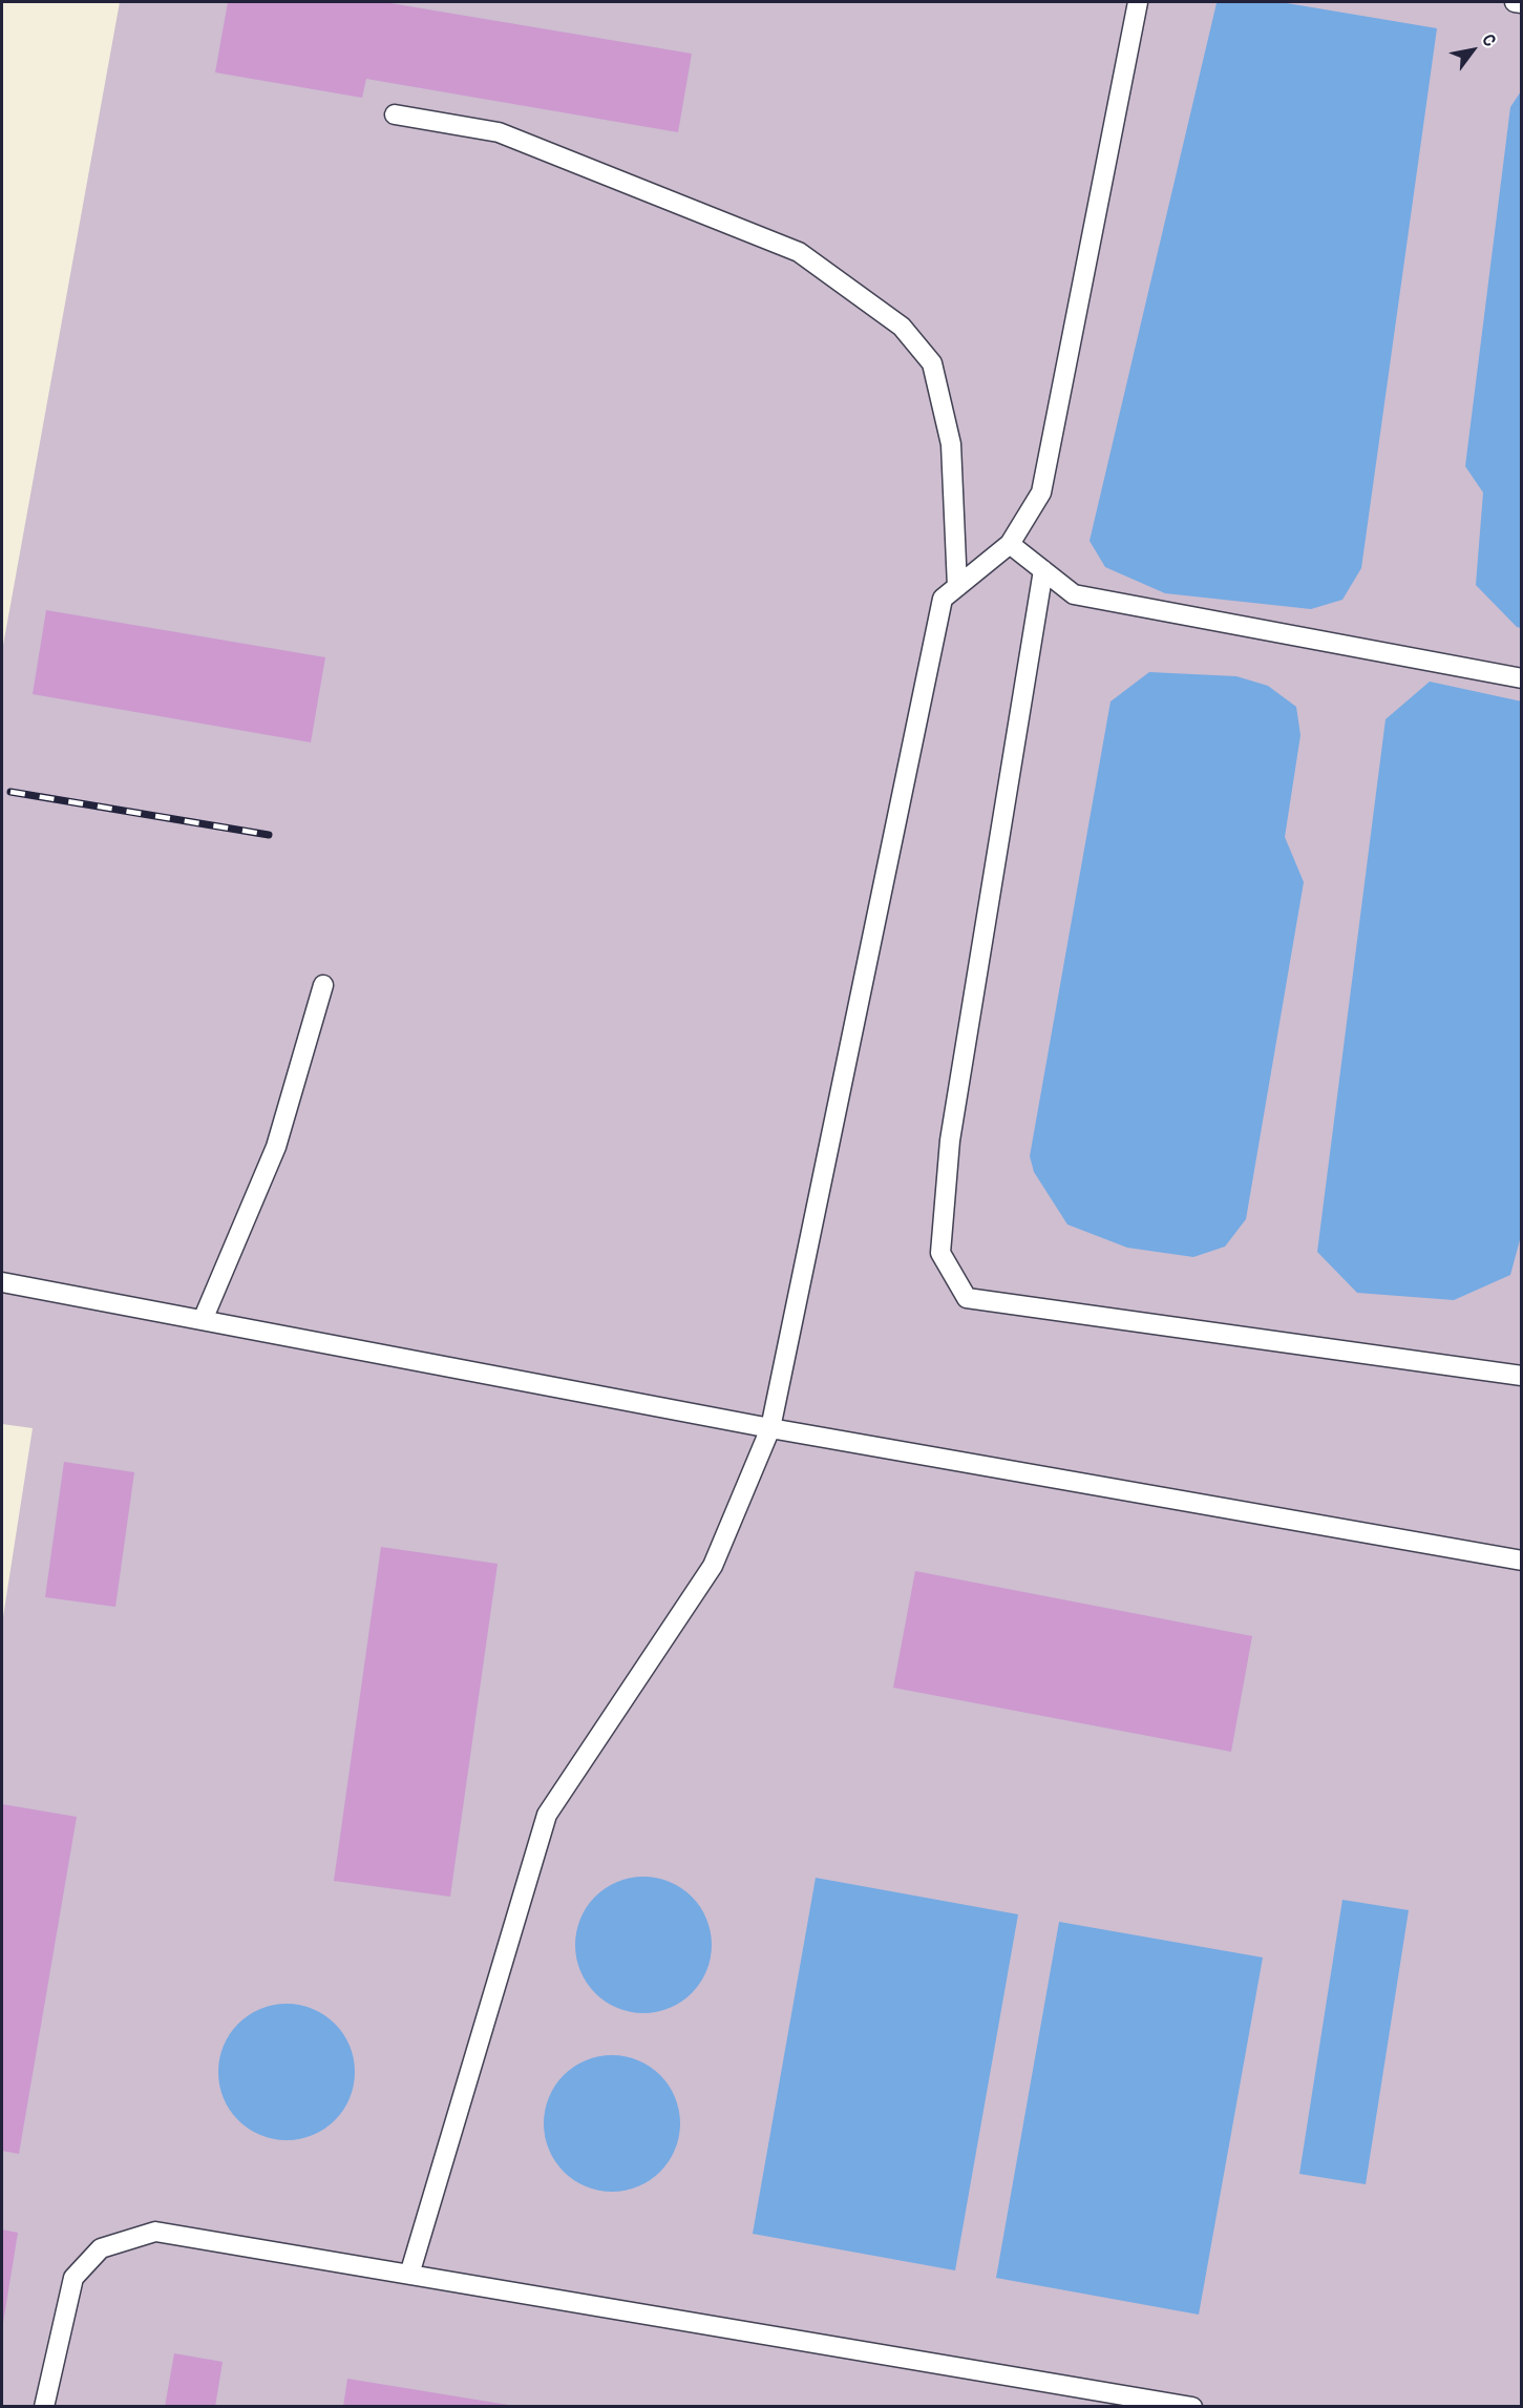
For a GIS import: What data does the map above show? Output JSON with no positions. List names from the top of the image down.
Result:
{
  "north": "top right"
}
